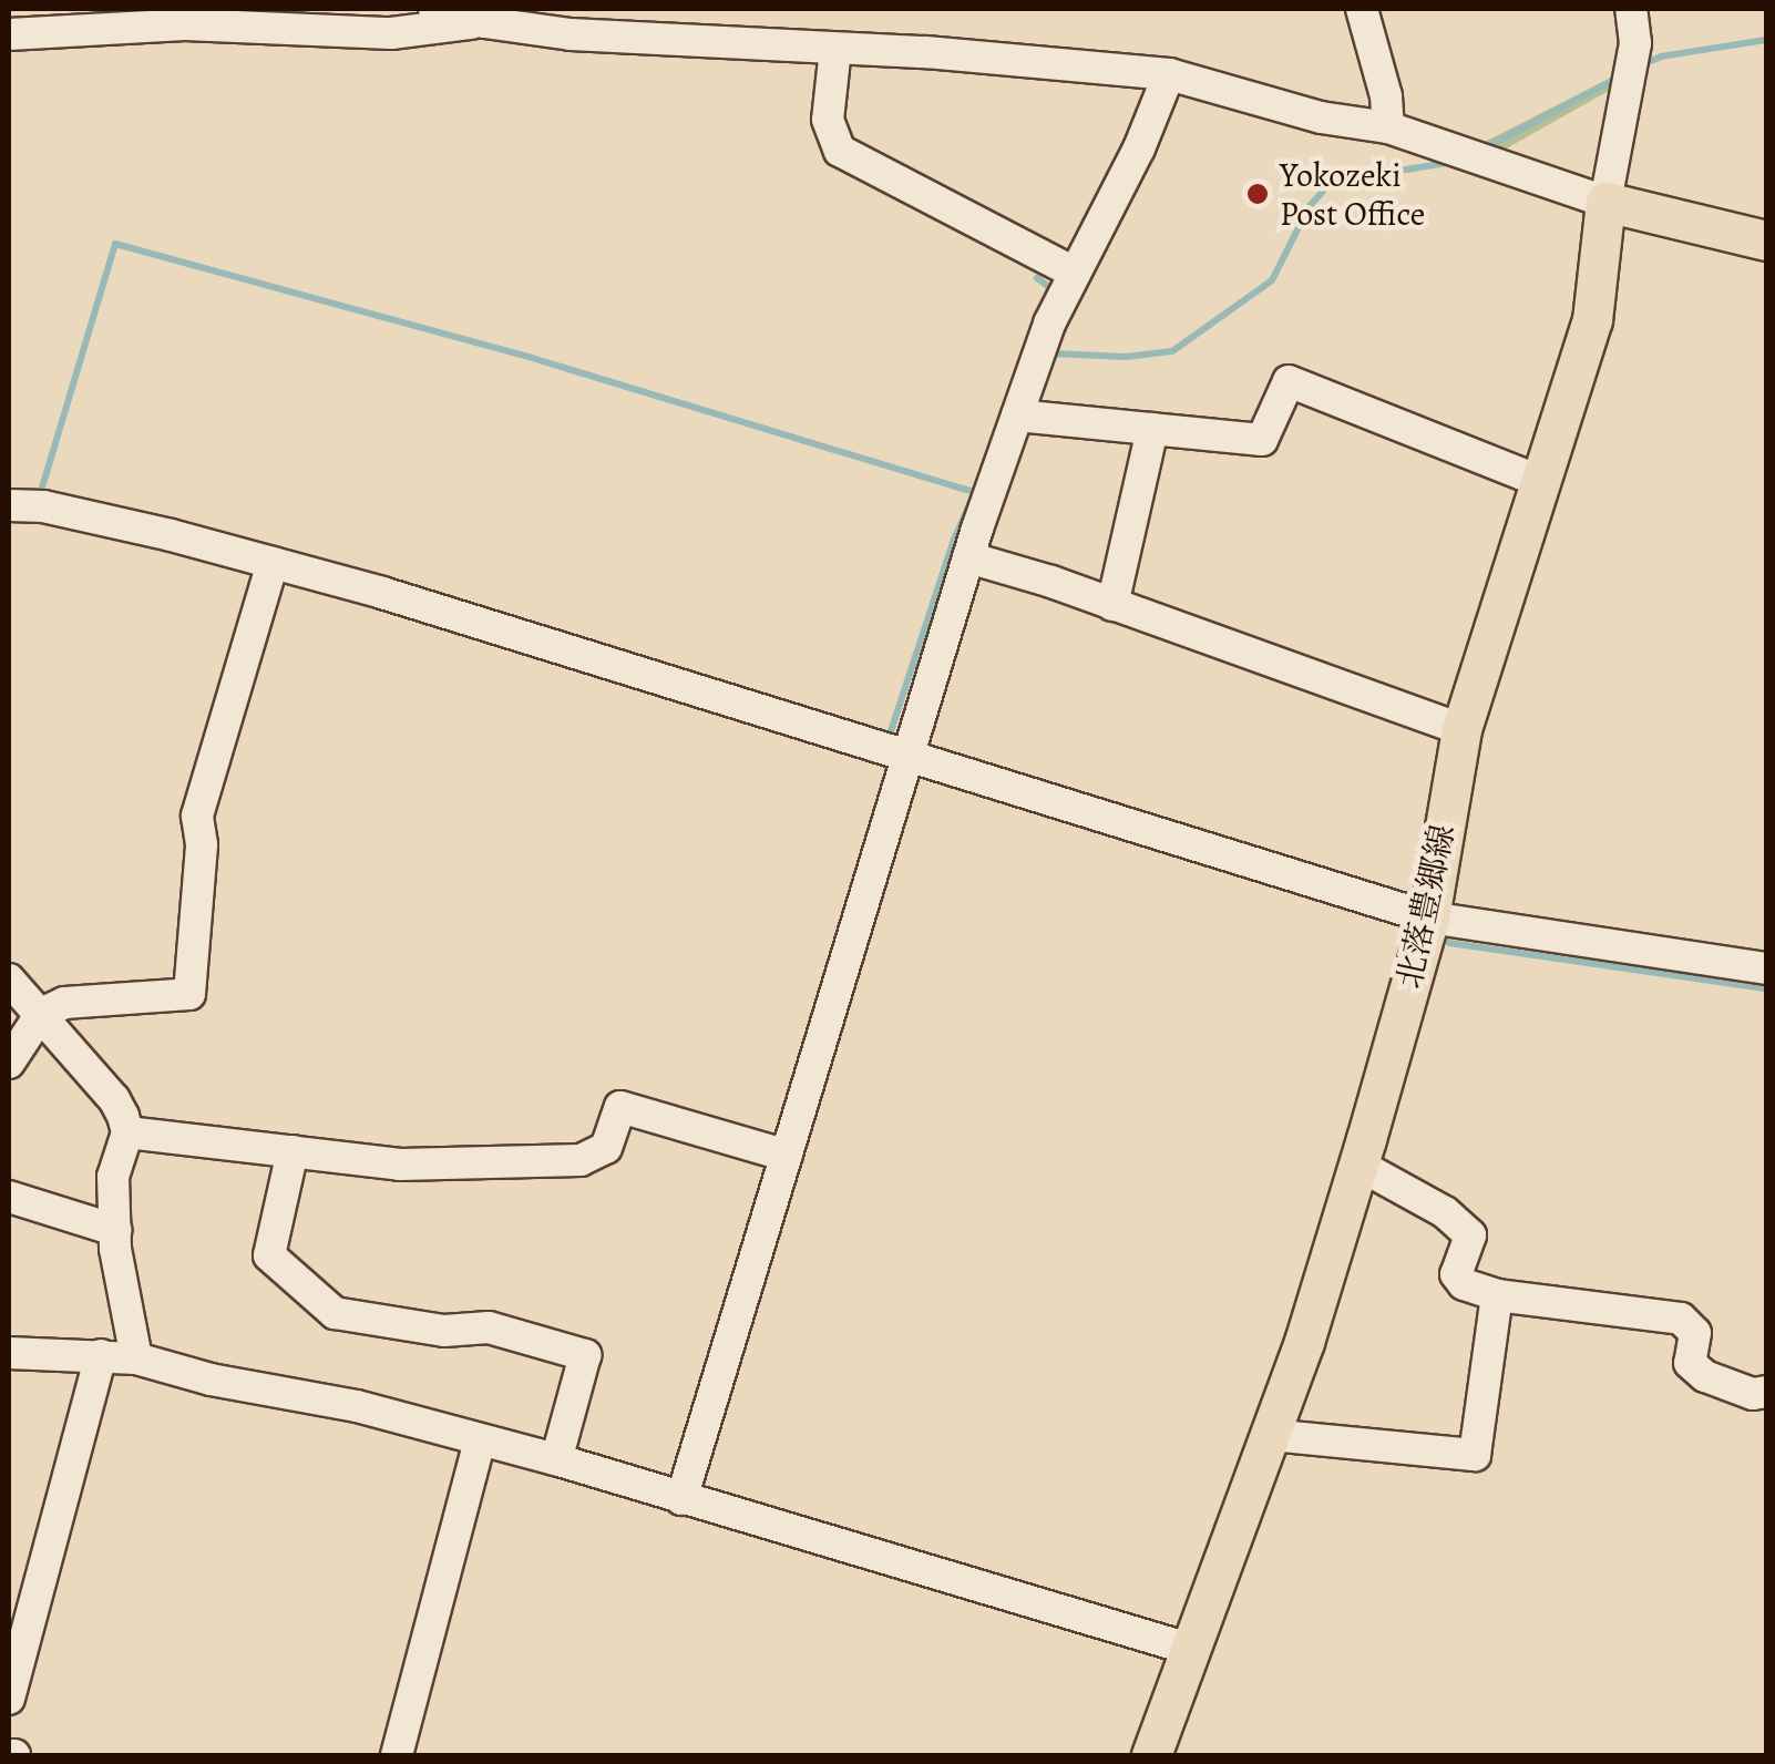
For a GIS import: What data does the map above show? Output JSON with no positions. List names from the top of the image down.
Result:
{
  "streets": {
    "main road": ["北落豊郷線"]
  },
  "places": ["Yokozeki Post Office"]
}
